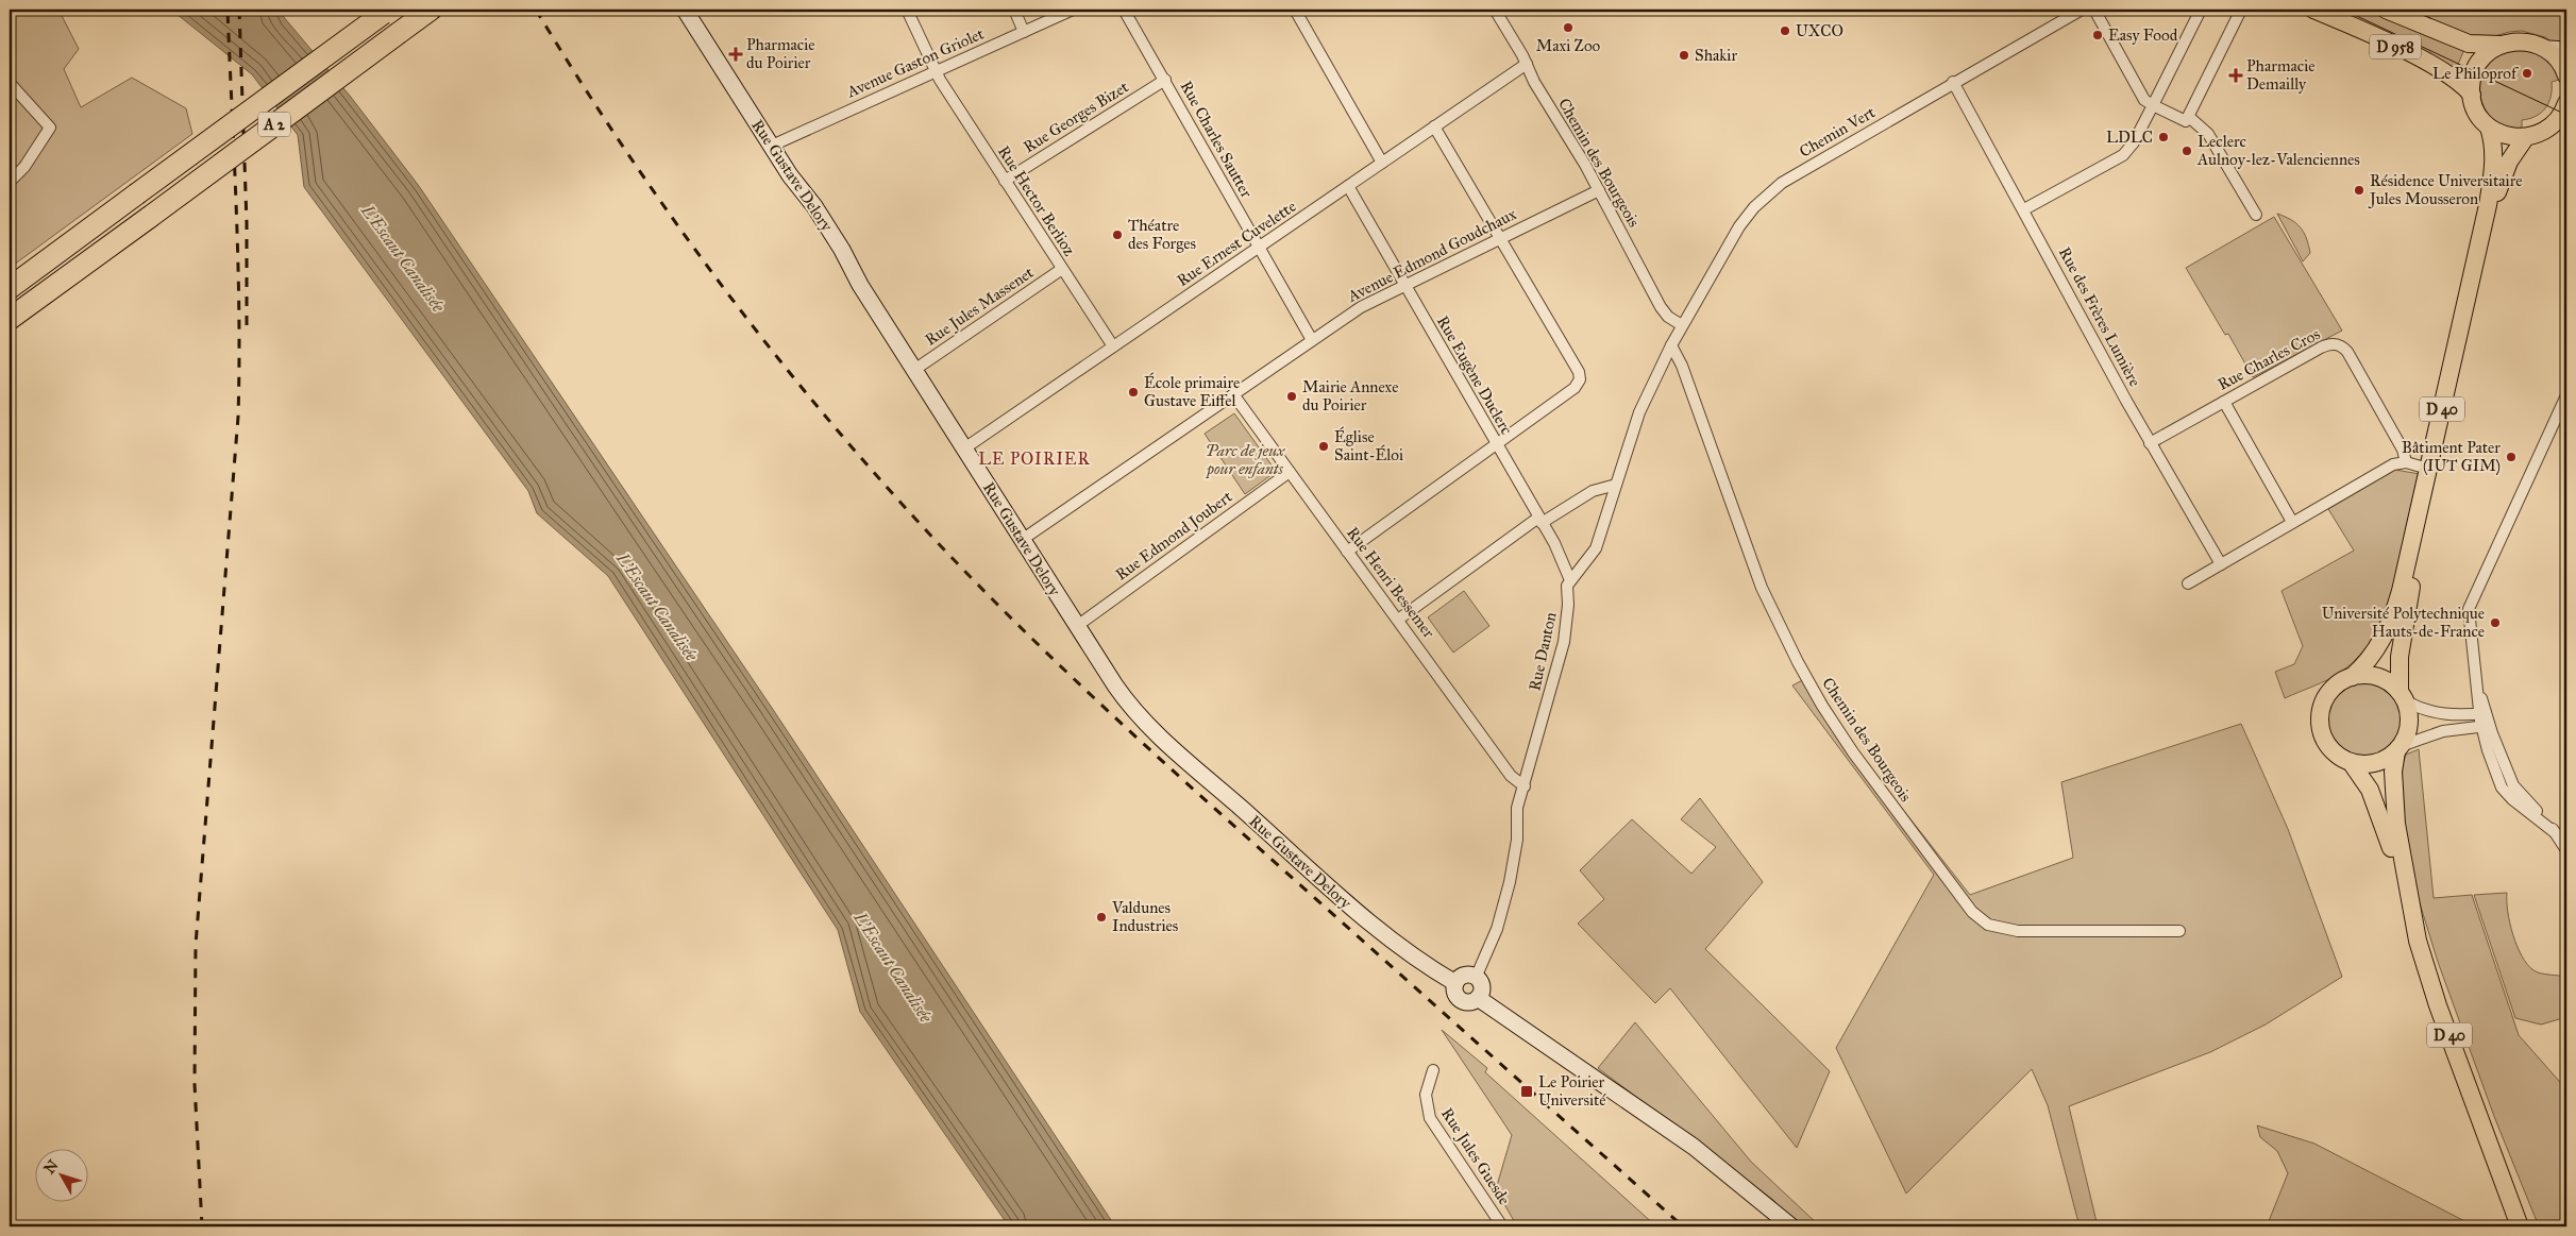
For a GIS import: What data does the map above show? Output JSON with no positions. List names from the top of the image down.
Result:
{
  "streets": {
    "highway": ["A 2"],
    "main road": ["D 958", "D 40"],
    "street": [
      "Avenue Gaston Griolet",
      "Rue Georges Bizet",
      "Chemin Vert",
      "Rue Charles Sautter",
      "Chemin des Bourgeois",
      "Rue Gustave Delory",
      "Rue Hector Berlioz",
      "Rue Ernest Cuvelette",
      "Avenue Edmond Goudchaux",
      "Rue Jules Massenet",
      "Rue des Frères Lumière",
      "Rue Charles Cros",
      "Rue Eugène Duclerc",
      "Rue Edmond Joubert",
      "Rue Henri Bessemer",
      "Rue Danton",
      "Rue Jules Guesde"
    ]
  },
  "crossings": [
    ["Avenue Gaston Griolet", "Rue Gustave Delory"],
    ["Avenue Gaston Griolet", "Rue Hector Berlioz"],
    ["Rue Georges Bizet", "Rue Charles Sautter"],
    ["Rue Georges Bizet", "Rue Hector Berlioz"],
    ["Chemin Vert", "Chemin des Bourgeois"],
    ["Chemin Vert", "Rue des Frères Lumière"],
    ["Rue Charles Sautter", "Rue Ernest Cuvelette"],
    ["Rue Charles Sautter", "Avenue Edmond Goudchaux"],
    ["Chemin des Bourgeois", "Rue Ernest Cuvelette"],
    ["Chemin des Bourgeois", "Avenue Edmond Goudchaux"],
    ["Rue Gustave Delory", "Rue Ernest Cuvelette"],
    ["Rue Gustave Delory", "Avenue Edmond Goudchaux"],
    ["Rue Gustave Delory", "Rue Jules Massenet"],
    ["Rue Gustave Delory", "Rue Edmond Joubert"],
    ["Rue Gustave Delory", "Rue Danton"],
    ["Rue Hector Berlioz", "Rue Ernest Cuvelette"],
    ["Rue Hector Berlioz", "Rue Jules Massenet"],
    ["Rue Ernest Cuvelette", "Rue Eugène Duclerc"],
    ["Avenue Edmond Goudchaux", "Rue Eugène Duclerc"],
    ["Avenue Edmond Goudchaux", "Rue Henri Bessemer"],
    ["Rue des Frères Lumière", "Rue Charles Cros"],
    ["Rue Eugène Duclerc", "Rue Danton"],
    ["Rue Edmond Joubert", "Rue Henri Bessemer"],
    ["Rue Henri Bessemer", "Rue Danton"]
  ],
  "districts": ["LE POIRIER"],
  "water": ["L'Escaut Canalisée"],
  "parks": ["Parc de jeux pour enfants"],
  "places": {
    "other": [
      "Maxi Zoo",
      "UXCO",
      "Easy Food",
      "Shakir",
      "Le Philoprof",
      "LDLC",
      "Leclerc Aulnoy-lez-Valenciennes",
      "Résidence Universitaire Jules Mousseron",
      "Théatre des Forges",
      "École primaire Gustave Eiffel",
      "Mairie Annexe du Poirier",
      "Église Saint-Éloi",
      "Bâtiment Pater (IUT GIM)",
      "Université Polytechnique Hauts-de-France",
      "Valdunes Industries"
    ],
    "health": ["Pharmacie du Poirier", "Pharmacie Demailly"],
    "transit": ["Le Poirier Université"]
  },
  "north": "top left"
}
